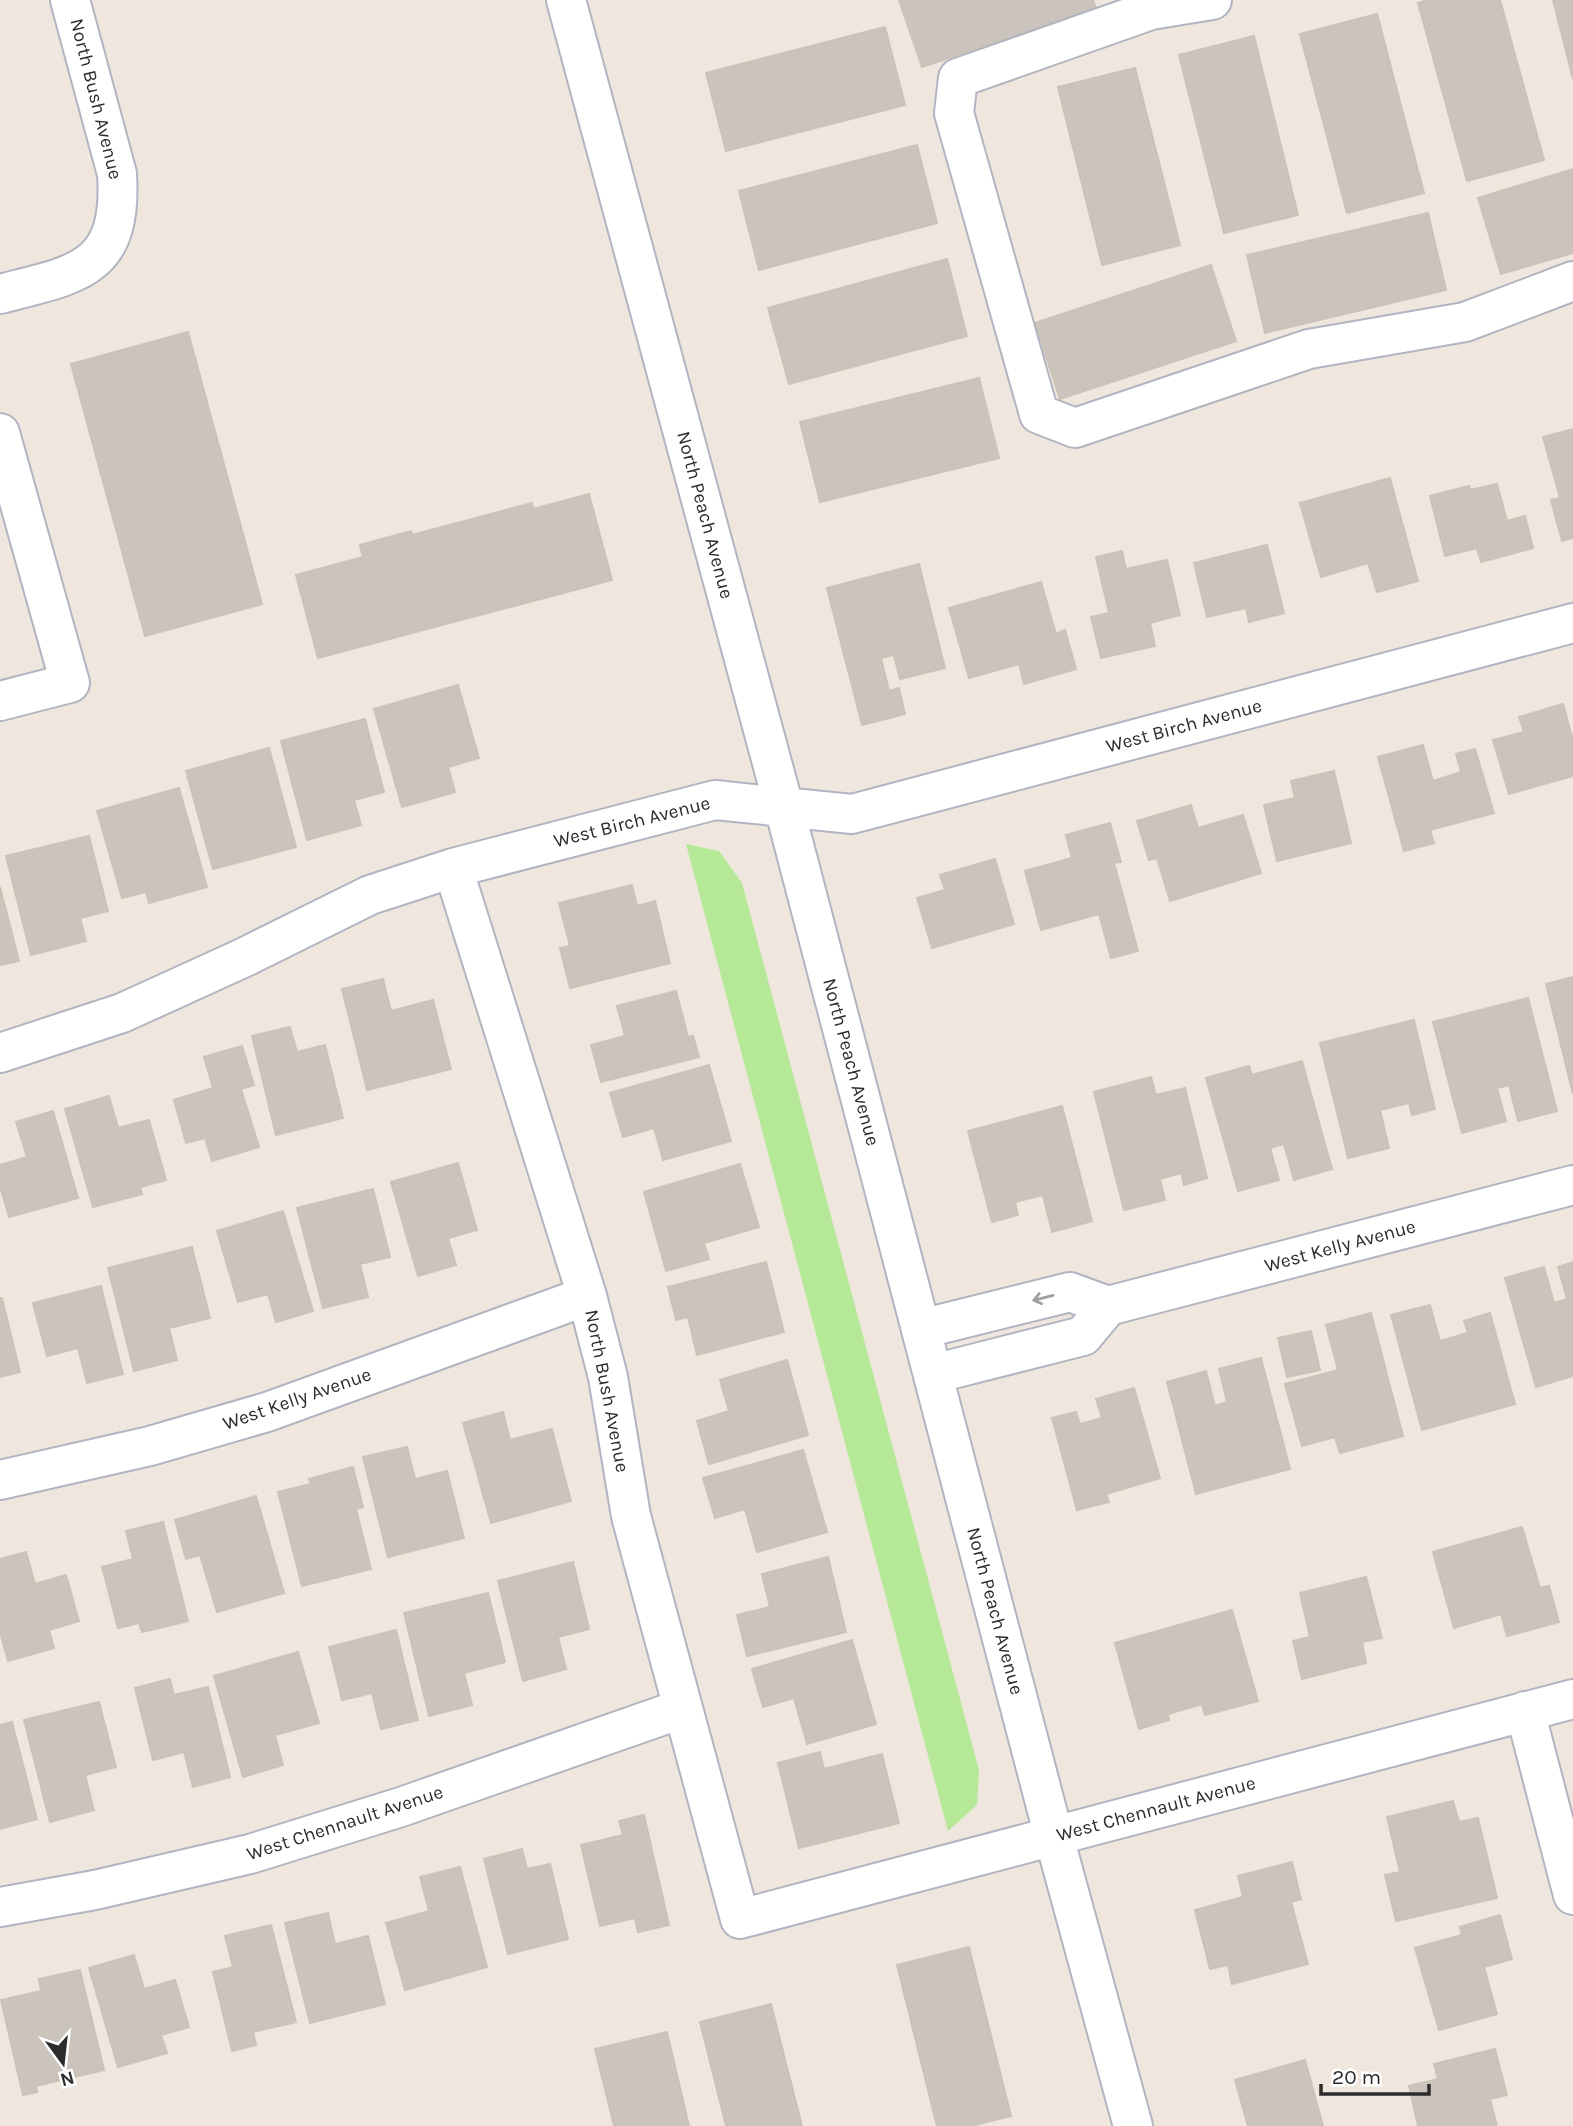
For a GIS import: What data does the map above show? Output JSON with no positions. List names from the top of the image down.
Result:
{
  "streets": {
    "street": [
      "North Bush Avenue",
      "North Peach Avenue",
      "West Birch Avenue",
      "West Kelly Avenue",
      "West Chennault Avenue"
    ]
  },
  "crossings": [
    ["North Bush Avenue", "West Birch Avenue"],
    ["North Bush Avenue", "West Kelly Avenue"],
    ["North Bush Avenue", "West Chennault Avenue"],
    ["North Peach Avenue", "West Birch Avenue"],
    ["North Peach Avenue", "West Chennault Avenue"]
  ],
  "scale_bar": "20 m",
  "north": "bottom"
}
